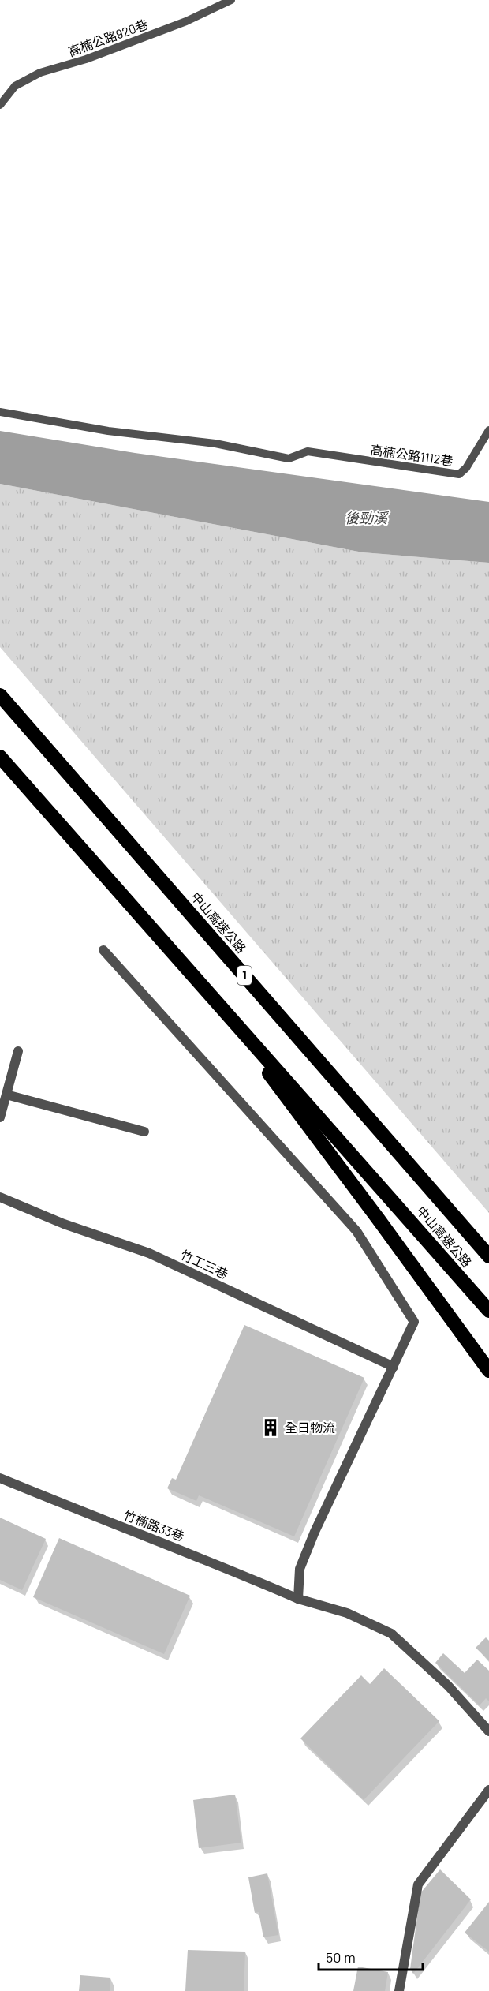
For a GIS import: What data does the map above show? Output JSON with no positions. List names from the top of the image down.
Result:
{
  "streets": {
    "highway": ["中山高速公路", "1"],
    "street": ["竹工三巷", "竹楠路33巷"],
    "lane": ["高楠公路920巷", "高楠公路1112巷"]
  },
  "water": ["後勁溪"],
  "places": {
    "building": ["全日物流"]
  },
  "scale_bar": "50 m"
}
